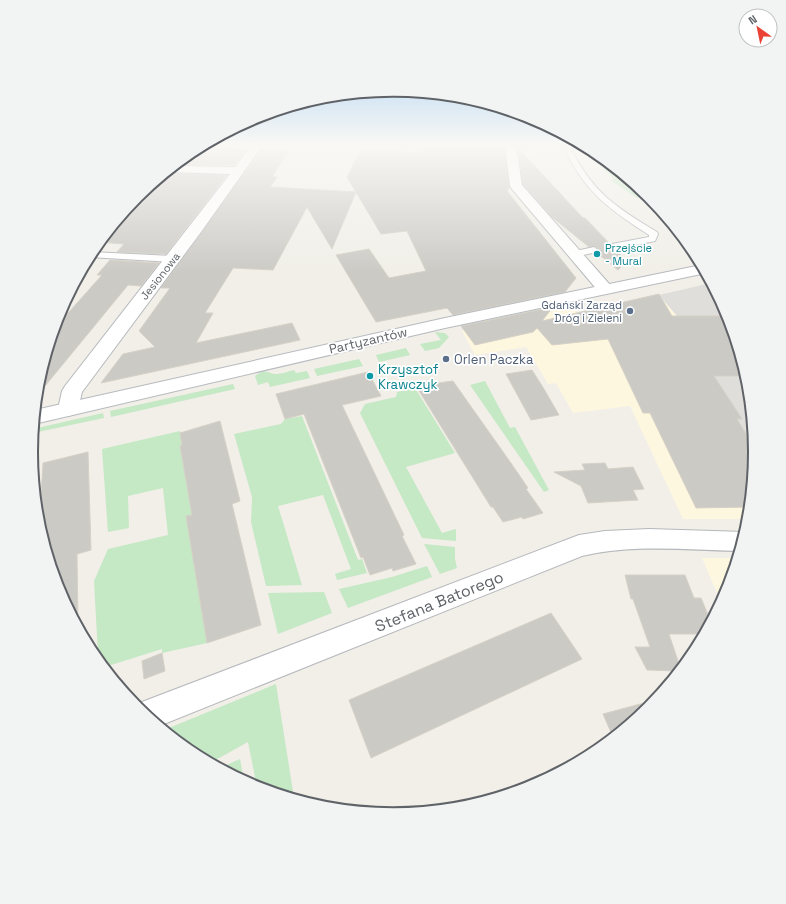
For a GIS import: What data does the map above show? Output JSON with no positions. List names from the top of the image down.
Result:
{
  "streets": {
    "street": ["Jesionowa", "Partyzantów", "Stefana Batorego"]
  },
  "crossings": [
    ["Jesionowa", "Partyzantów"]
  ],
  "places": [
    "Przejście - Mural",
    "Gdański Zarząd Dróg i Zieleni",
    "Orlen Paczka",
    "Krzysztof Krawczyk"
  ],
  "north": "top left"
}
